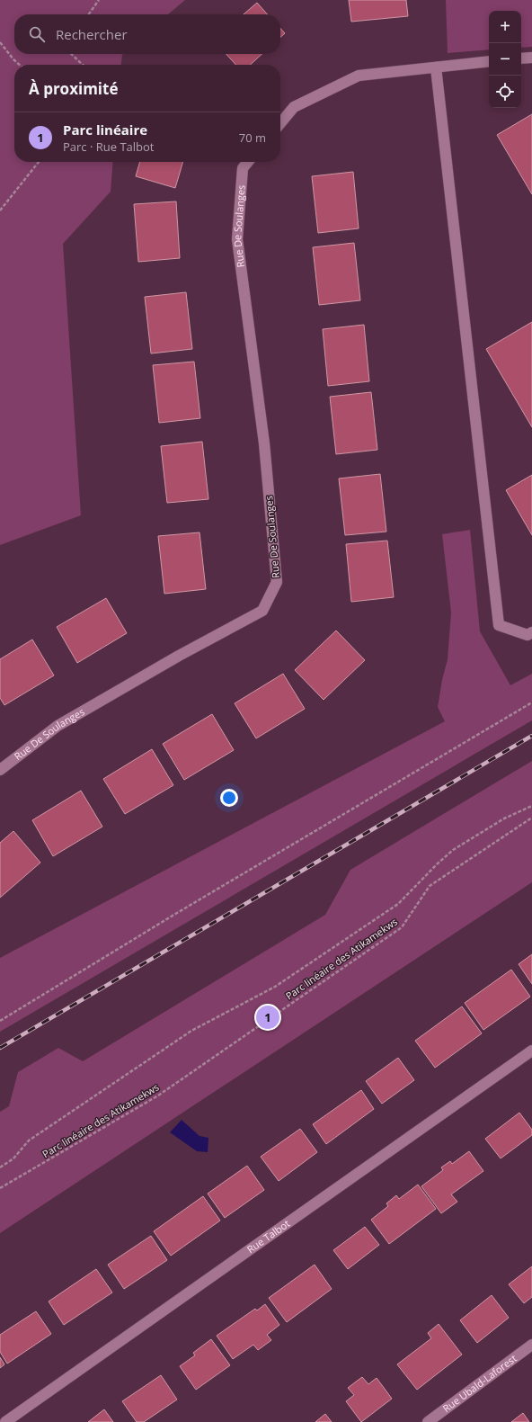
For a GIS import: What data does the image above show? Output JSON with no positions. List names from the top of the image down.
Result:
{
  "streets": {
    "street": ["Rue De Soulanges", "Rue Talbot", "Rue Ubald-Laforest"],
    "path": ["Parc linéaire des Atikamekws"]
  },
  "page": {
    "map_buttons": ["+", "−"],
    "search": "Rechercher",
    "heading": "À proximité",
    "list": [
      {
        "mark": "1",
        "name": "Parc linéaire",
        "note": "Parc · Rue Talbot",
        "value": "70 m"
      }
    ],
    "pins": "1"
  }
}
